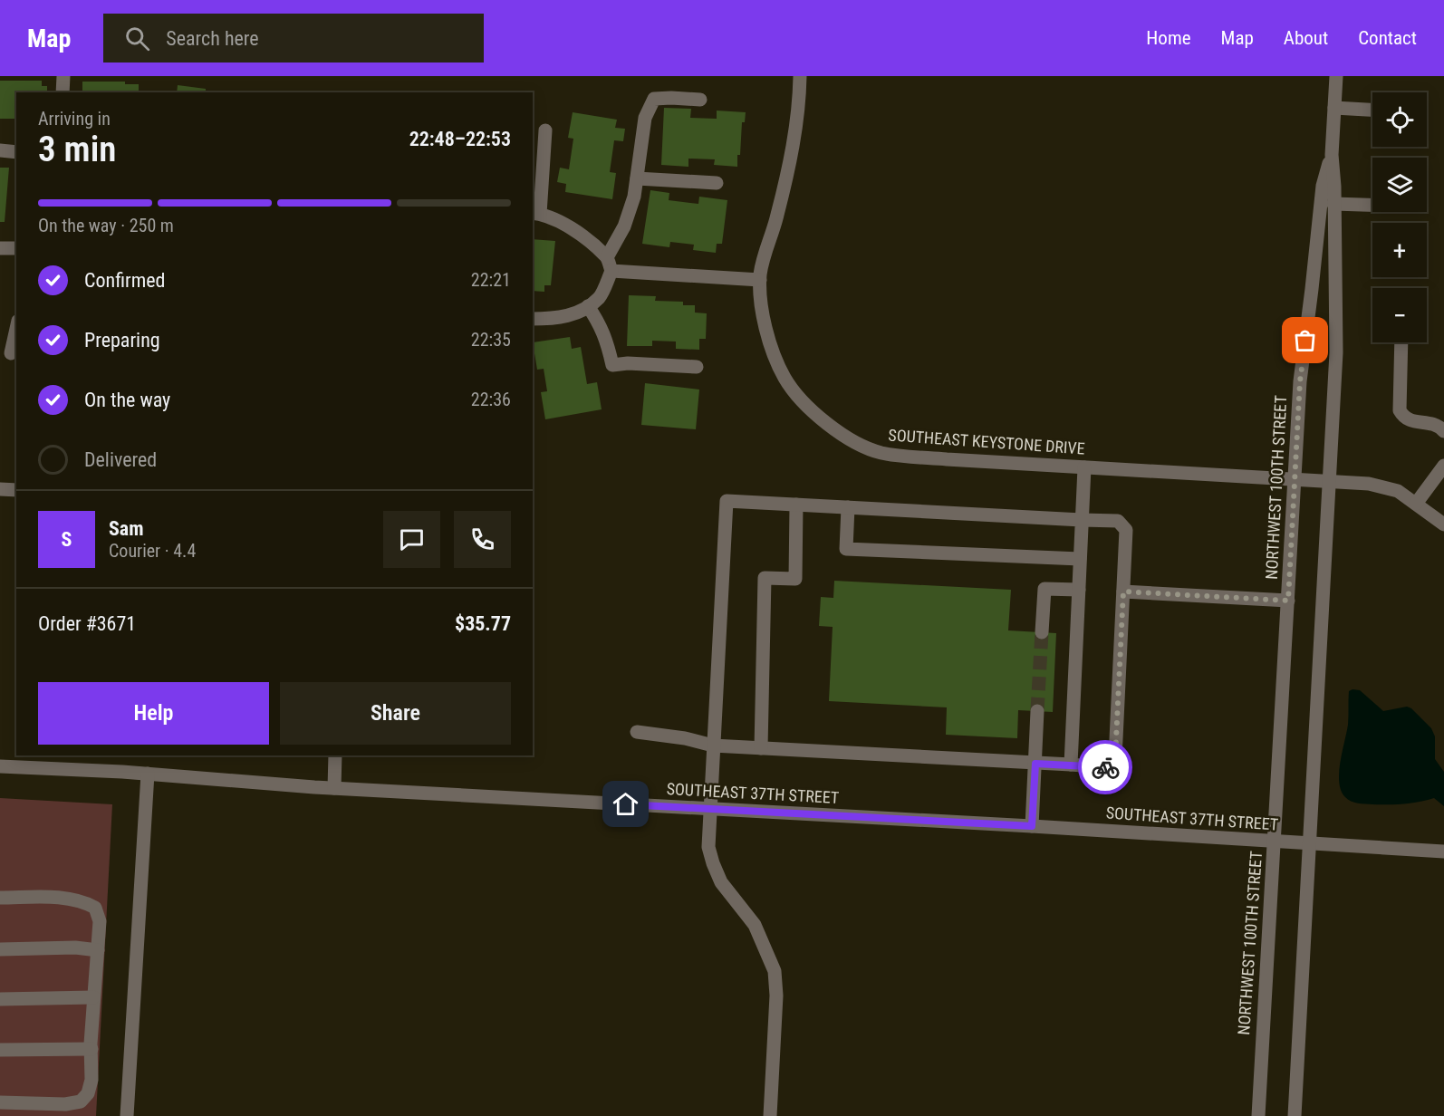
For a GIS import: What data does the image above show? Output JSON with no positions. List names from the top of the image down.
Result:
{
  "streets": {
    "street": ["SOUTHEAST KEYSTONE DRIVE", "NORTHWEST 100TH STREET", "SOUTHEAST 37TH STREET"]
  },
  "crossings": [
    ["SOUTHEAST KEYSTONE DRIVE", "NORTHWEST 100TH STREET"],
    ["NORTHWEST 100TH STREET", "SOUTHEAST 37TH STREET"]
  ],
  "page": {
    "header": "Map",
    "search": "Search here",
    "nav": [
      "Home",
      "Map",
      "About",
      "Contact"
    ],
    "map_buttons": ["+", "−"],
    "heading": ["3 min", "Arriving in", "22:48–22:53"],
    "panel": [
      "Sam",
      "Courier · 4.4",
      "Order #3671",
      "$35.77"
    ],
    "bar": "On the way · 250 m",
    "list": [
      ["Confirmed", "22:21"],
      ["Preparing", "22:35"],
      ["On the way", "22:36"],
      "Delivered"
    ],
    "round": "S",
    "buttons": ["Help", "Share"]
  }
}
